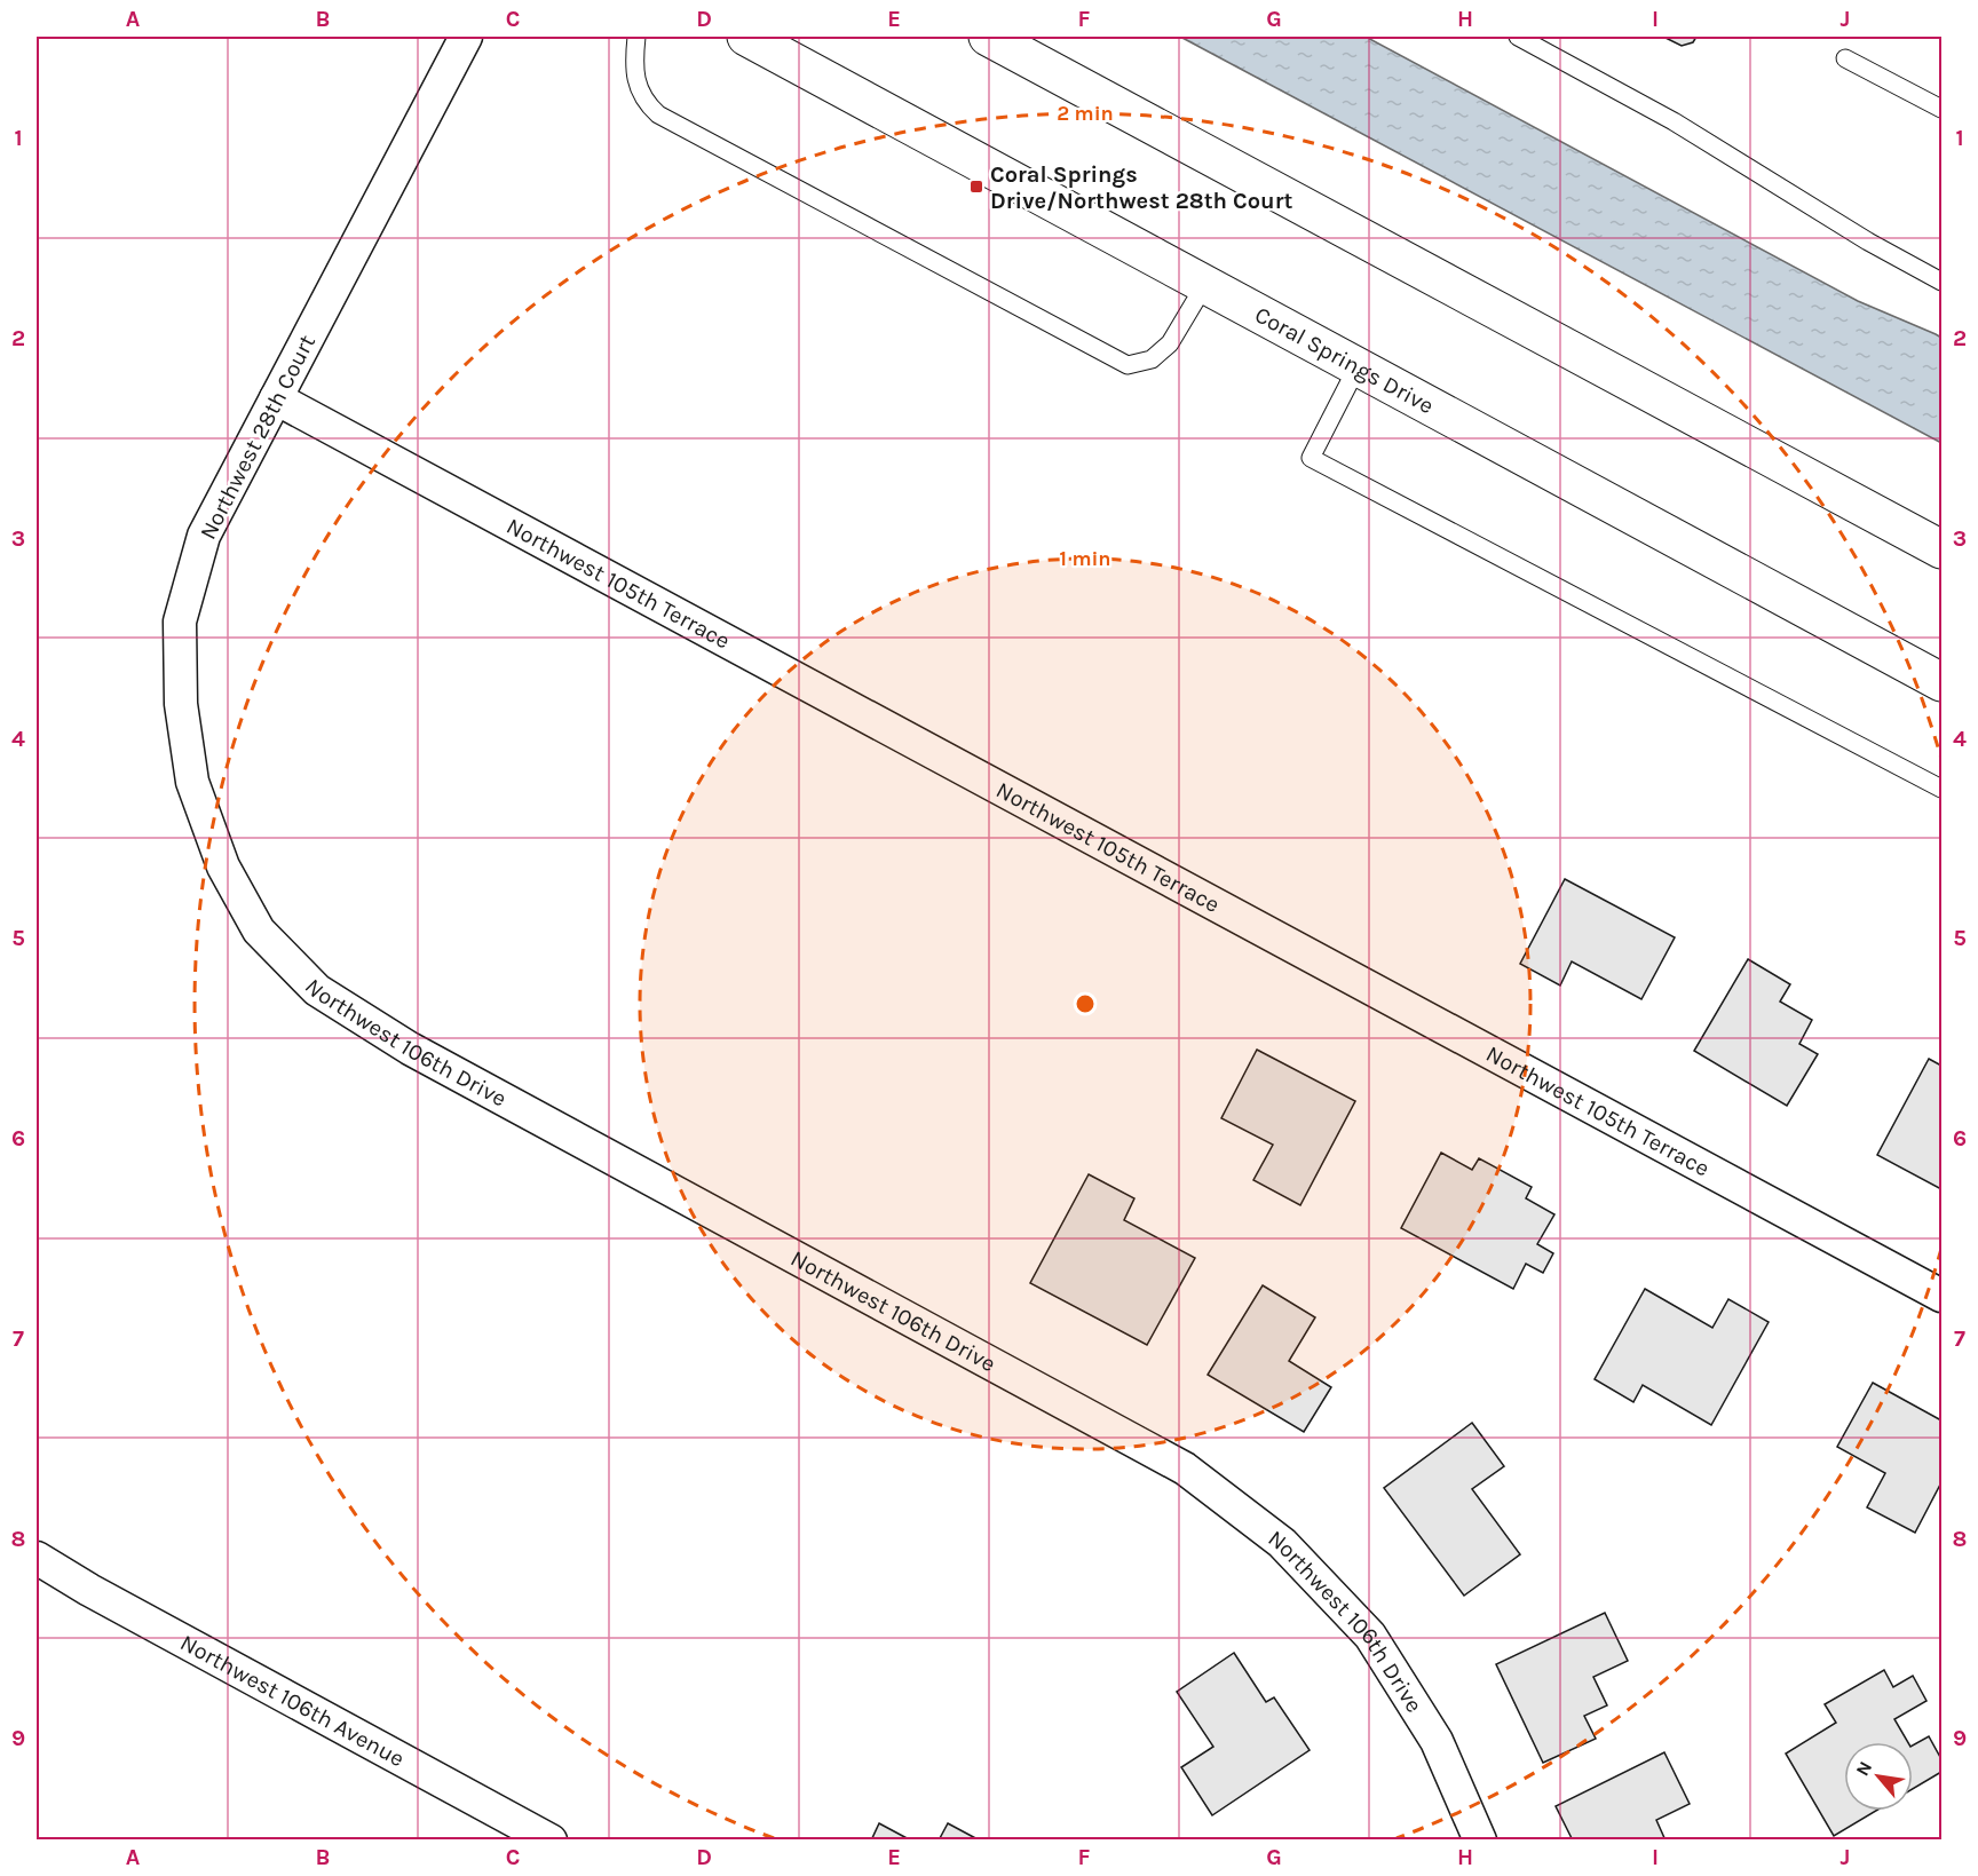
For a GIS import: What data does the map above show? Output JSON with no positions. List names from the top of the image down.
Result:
{
  "streets": {
    "main road": ["Coral Springs Drive"],
    "street": [
      "Northwest 28th Court",
      "Northwest 105th Terrace",
      "Northwest 106th Drive",
      "Northwest 106th Avenue"
    ]
  },
  "crossings": [
    ["Northwest 28th Court", "Northwest 105th Terrace"],
    ["Northwest 28th Court", "Northwest 106th Drive"]
  ],
  "places": {
    "transit": ["Coral Springs Drive/Northwest 28th Court"]
  },
  "north": "top left",
  "grid": {
    "columns": [
      "A",
      "B",
      "C",
      "D",
      "E",
      "F",
      "G",
      "H",
      "I",
      "J"
    ],
    "rows": [
      "1",
      "2",
      "3",
      "4",
      "5",
      "6",
      "7",
      "8",
      "9"
    ]
  },
  "rings": ["2 min", "1 min"]
}
